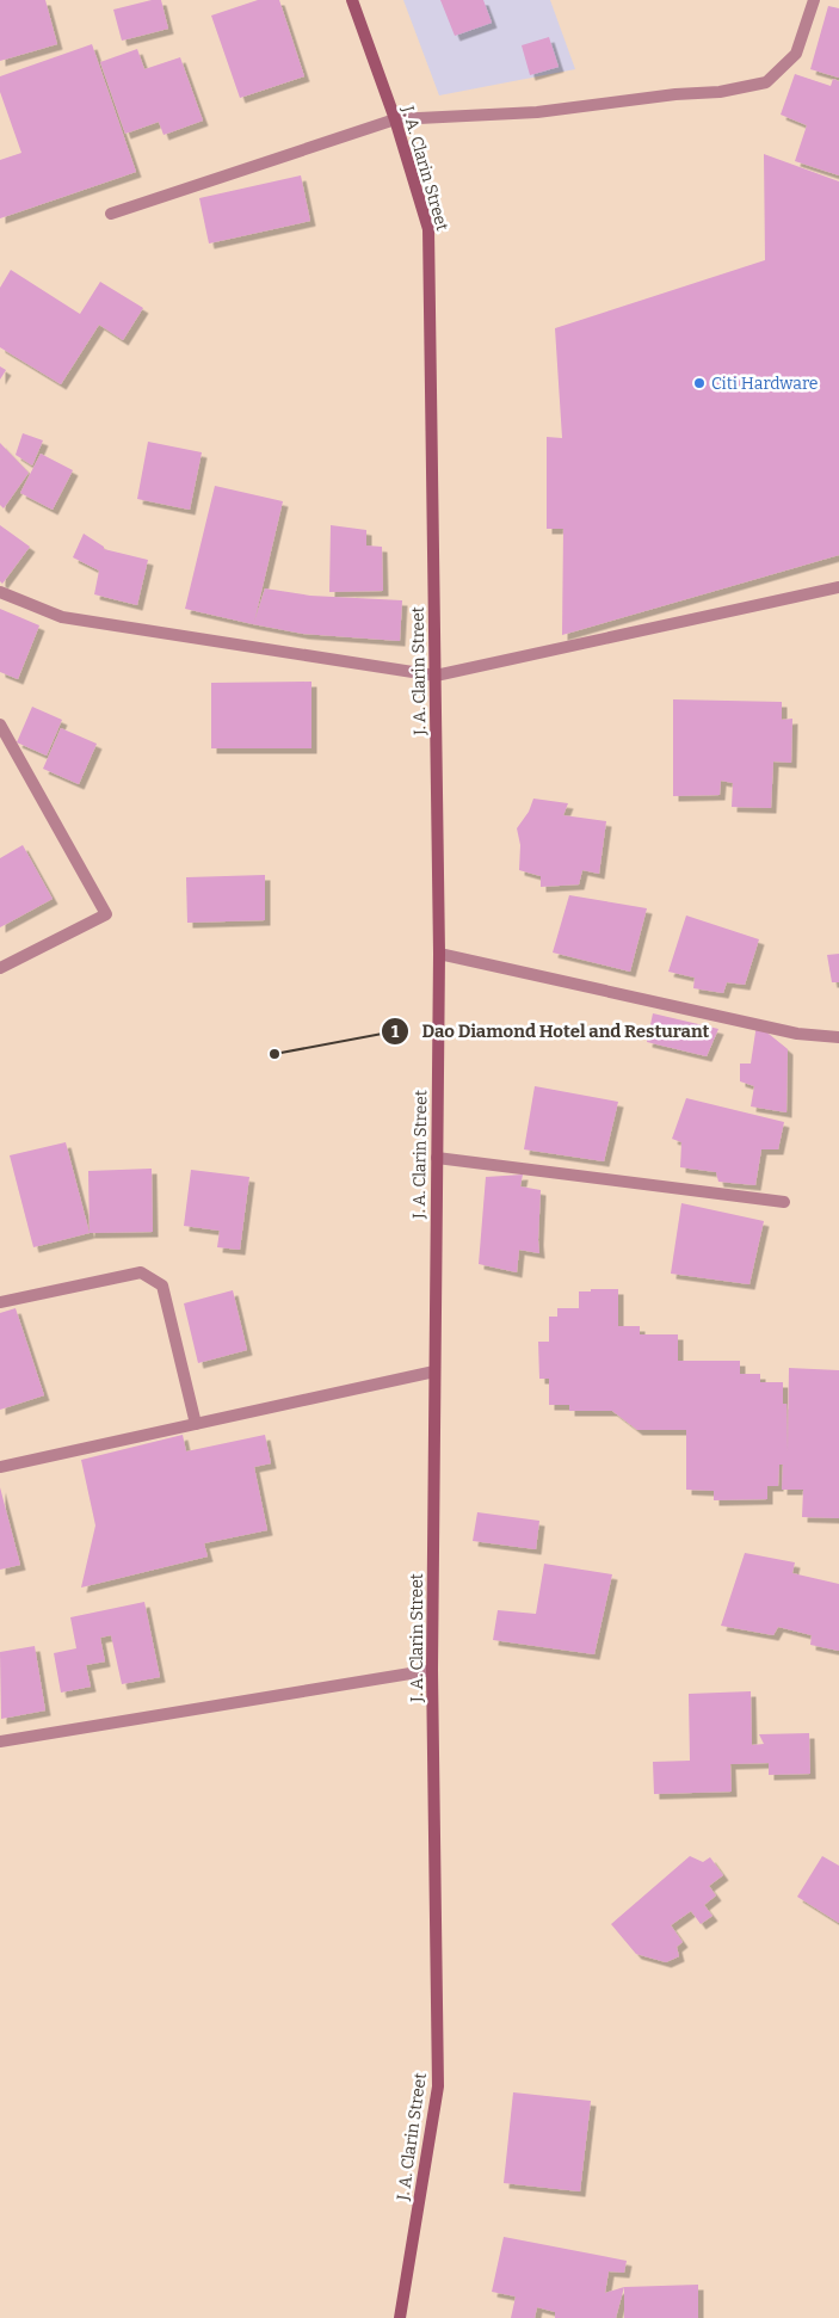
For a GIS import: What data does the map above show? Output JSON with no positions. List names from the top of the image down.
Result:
{
  "streets": {
    "main road": ["J. A. Clarin Street"]
  },
  "places": ["Citi Hardware", "Dao Diamond Hotel and Resturant"]
}
